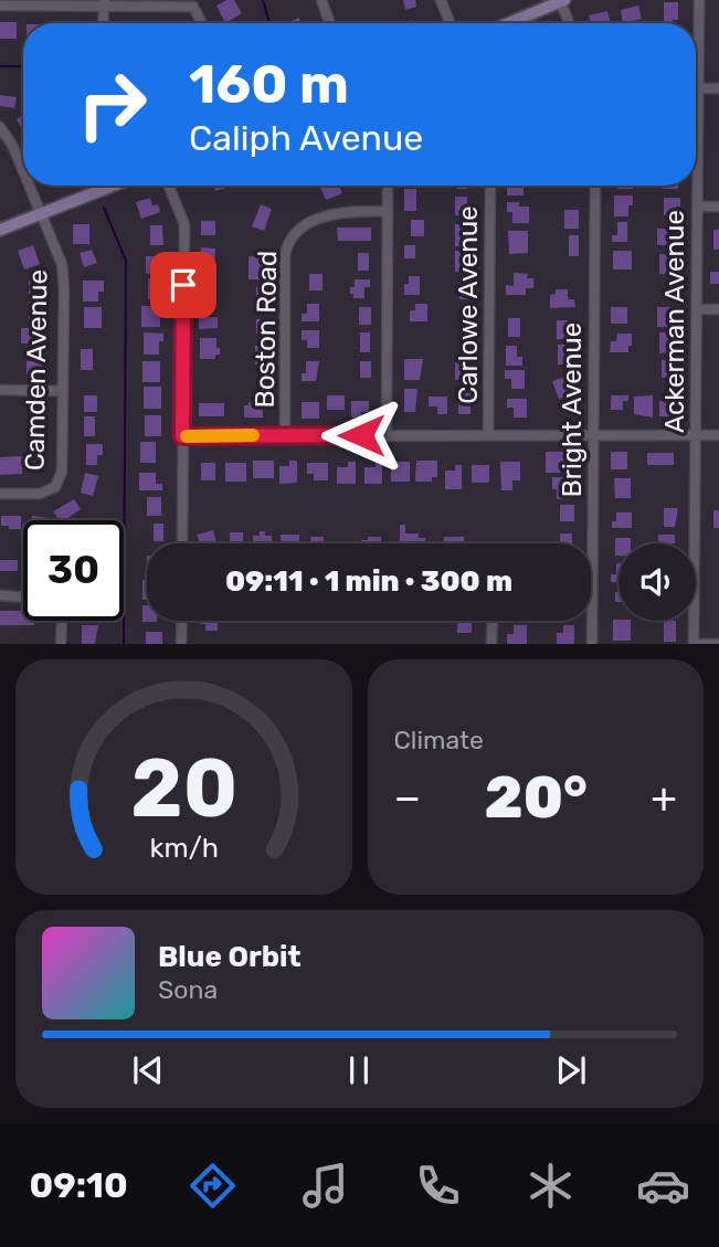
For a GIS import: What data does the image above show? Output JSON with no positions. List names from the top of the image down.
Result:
{
  "streets": {
    "street": [
      "Carlowe Avenue",
      "Ackerman Avenue",
      "Boston Road",
      "Camden Avenue",
      "Bright Avenue"
    ]
  },
  "page": {
    "turn": ["160 m", "Caliph Avenue"],
    "limit": "30",
    "trip": "09:11 · 1 min · 300 m",
    "tile": "Climate",
    "heat": ["−", "20°", "+"],
    "song": ["Blue Orbit", "Sona"],
    "tabs": "09:10",
    "gauge": ["20", "km/h"]
  }
}
